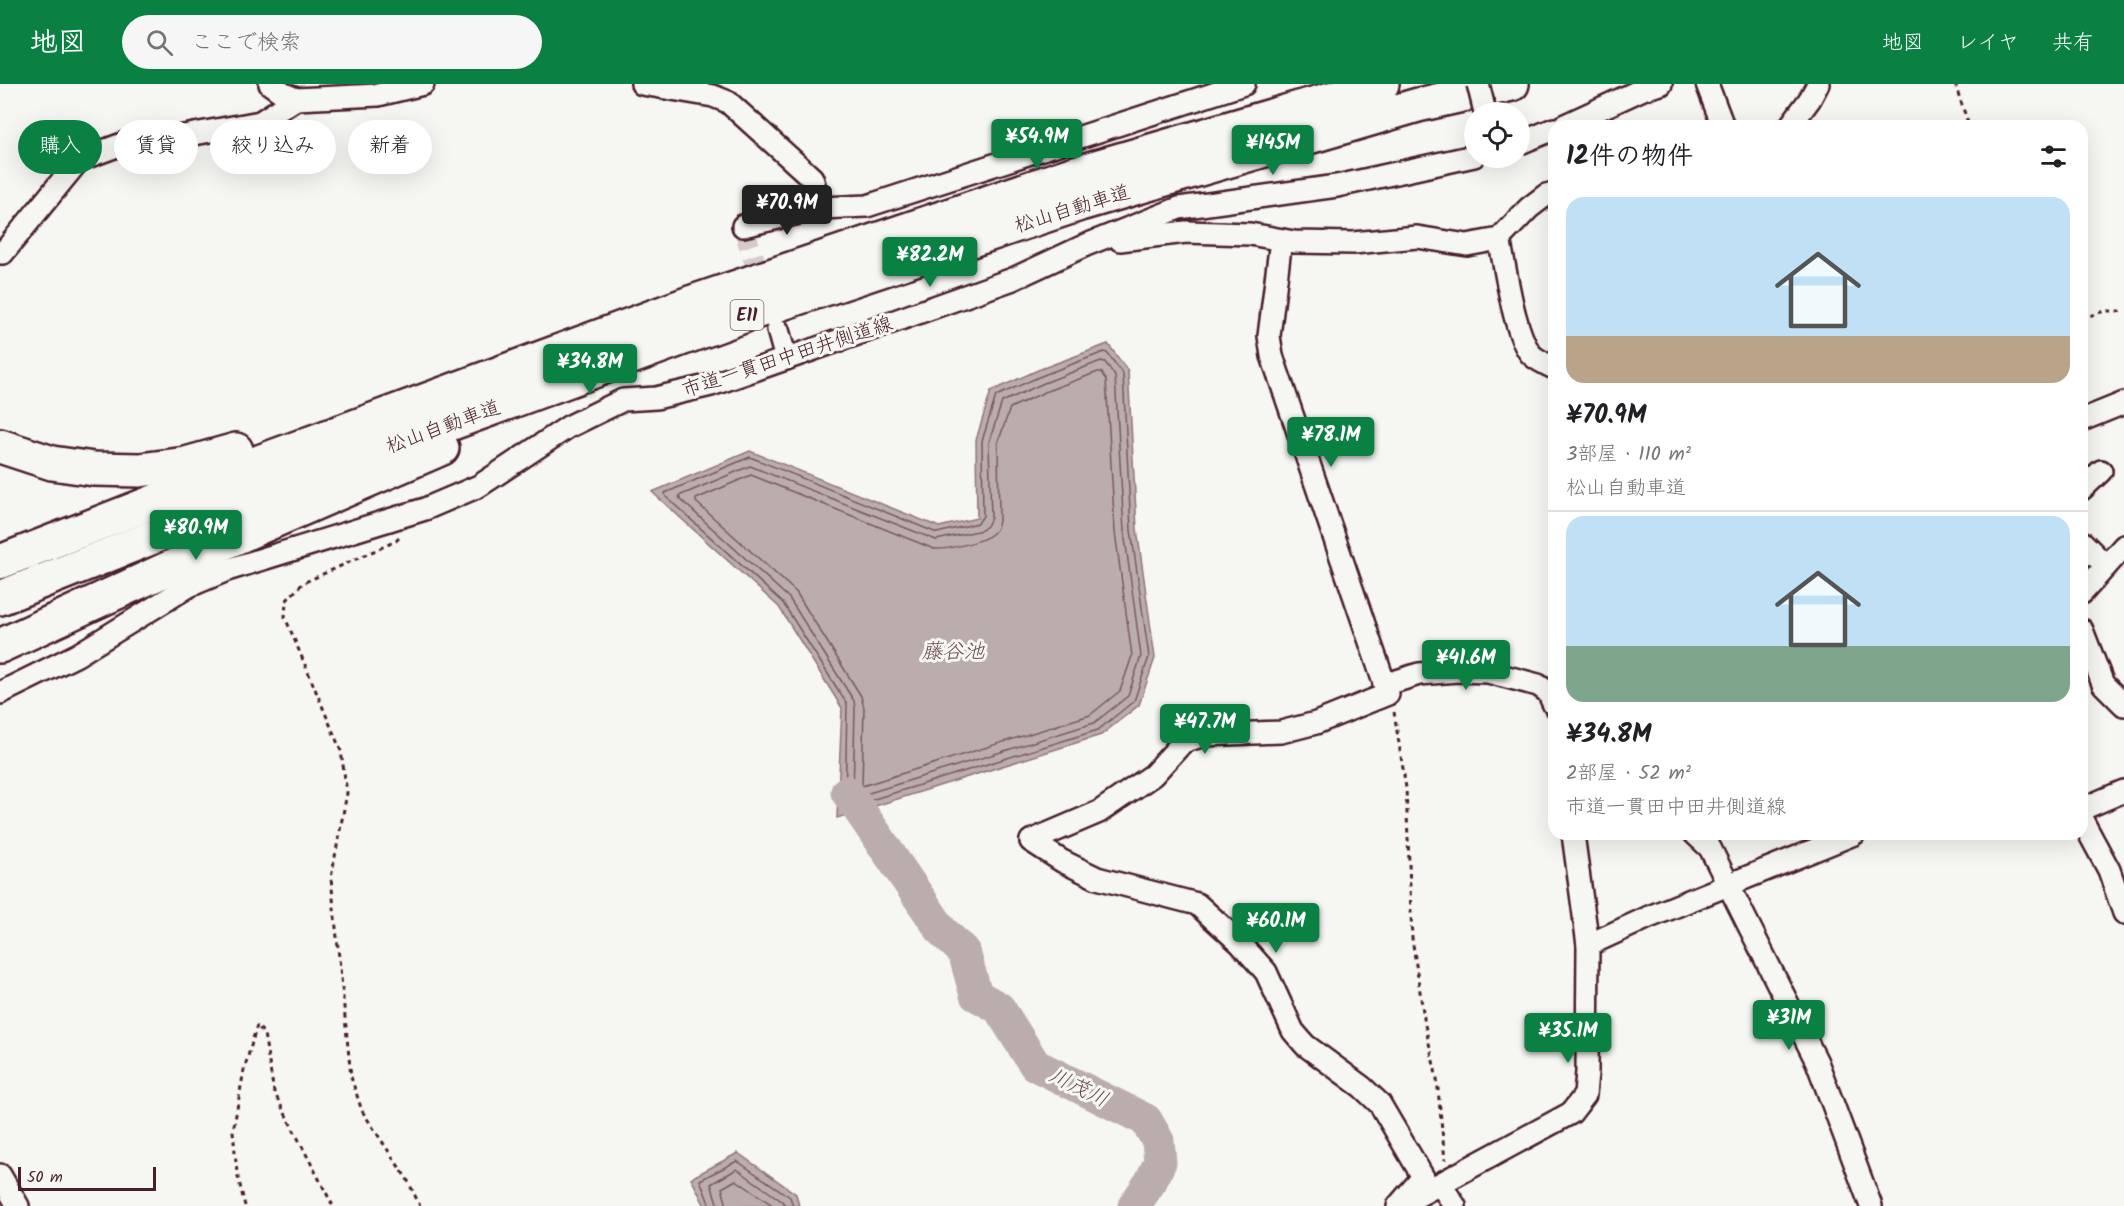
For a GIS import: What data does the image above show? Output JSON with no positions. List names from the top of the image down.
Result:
{
  "streets": {
    "highway": ["松山自動車道", "E11"],
    "street": ["市道一貫田中田井側道線"]
  },
  "water": ["藤谷池", "川茂川"],
  "scale_bar": "50 m",
  "page": {
    "header": "地図",
    "search": "ここで検索",
    "nav": ["地図", "レイヤ", "共有"],
    "price": [
      "¥54.9M",
      "¥145M",
      "¥70.9M",
      "¥82.2M",
      "¥34.8M",
      "¥78.1M",
      "¥80.9M",
      "¥41.6M",
      "¥47.7M",
      "¥60.1M",
      "¥31M",
      "¥35.1M"
    ],
    "chip": [
      "購入",
      "賃貸",
      "絞り込み",
      "新着"
    ],
    "heading": "12件の物件",
    "list": [
      {
        "name": "¥70.9M",
        "note": "3部屋 · 110 m² · 松山自動車道"
      },
      {
        "name": "¥34.8M",
        "note": "2部屋 · 52 m² · 市道一貫田中田井側道線"
      }
    ],
    "scale": "50 m"
  }
}
